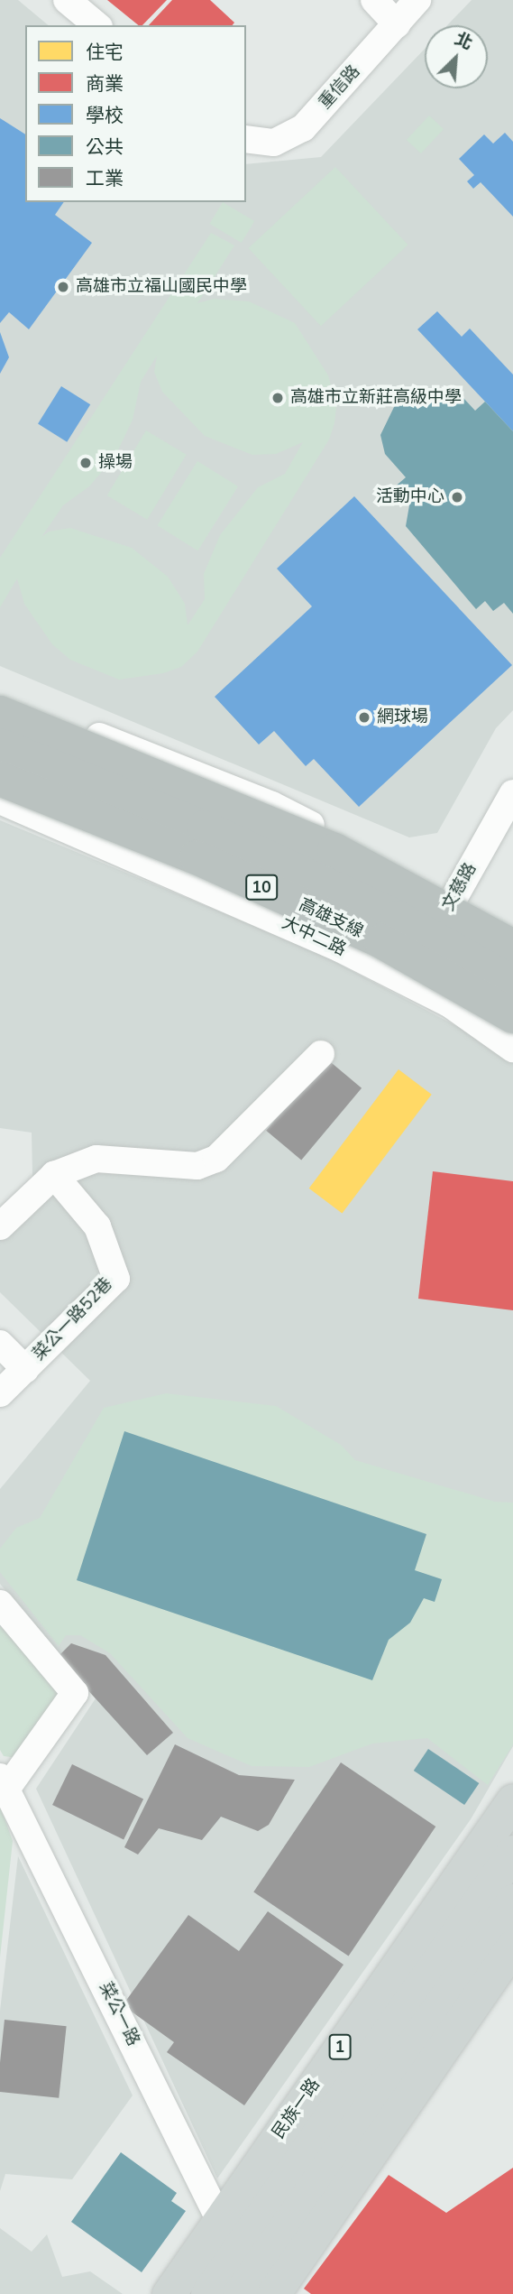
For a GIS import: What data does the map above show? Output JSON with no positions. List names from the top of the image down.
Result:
{
  "streets": {
    "highway": ["10", "高雄支線"],
    "main road": ["1", "民族一路"],
    "street": [
      "重信路",
      "文慈路",
      "大中二路",
      "菜公一路52巷",
      "菜公一路"
    ]
  },
  "crossings": [
    ["文慈路", "大中二路"],
    ["菜公一路", "民族一路"]
  ],
  "places": [
    "高雄市立福山國民中學",
    "高雄市立新莊高級中學",
    "操場",
    "活動中心",
    "網球場"
  ],
  "legend": [
    "住宅",
    "商業",
    "學校",
    "公共",
    "工業"
  ],
  "north": "top right"
}
